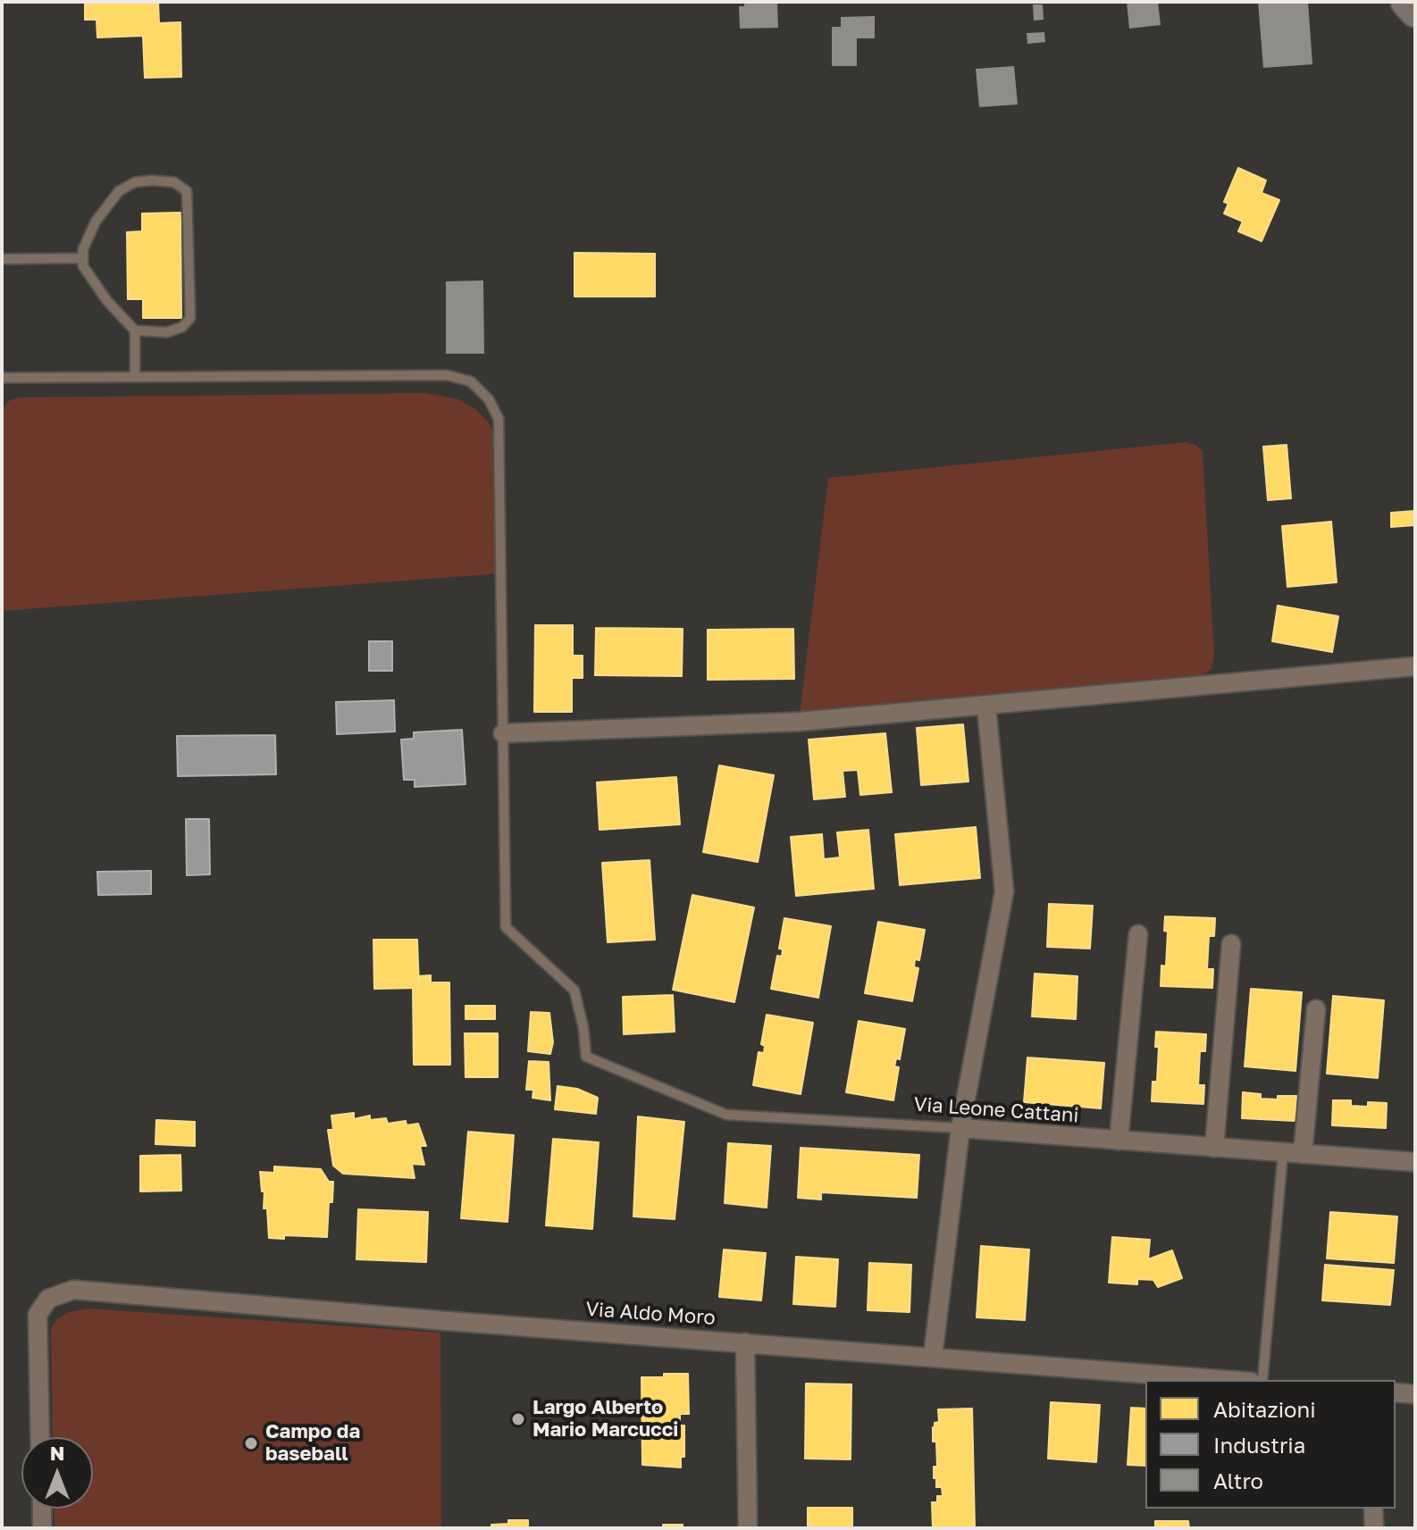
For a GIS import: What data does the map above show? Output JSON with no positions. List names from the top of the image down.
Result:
{
  "streets": {
    "street": ["Via Leone Cattani", "Via Aldo Moro"]
  },
  "places": ["Largo Alberto Mario Marcucci", "Campo da baseball"],
  "legend": ["Abitazioni", "Industria", "Altro"],
  "north": "top"
}
